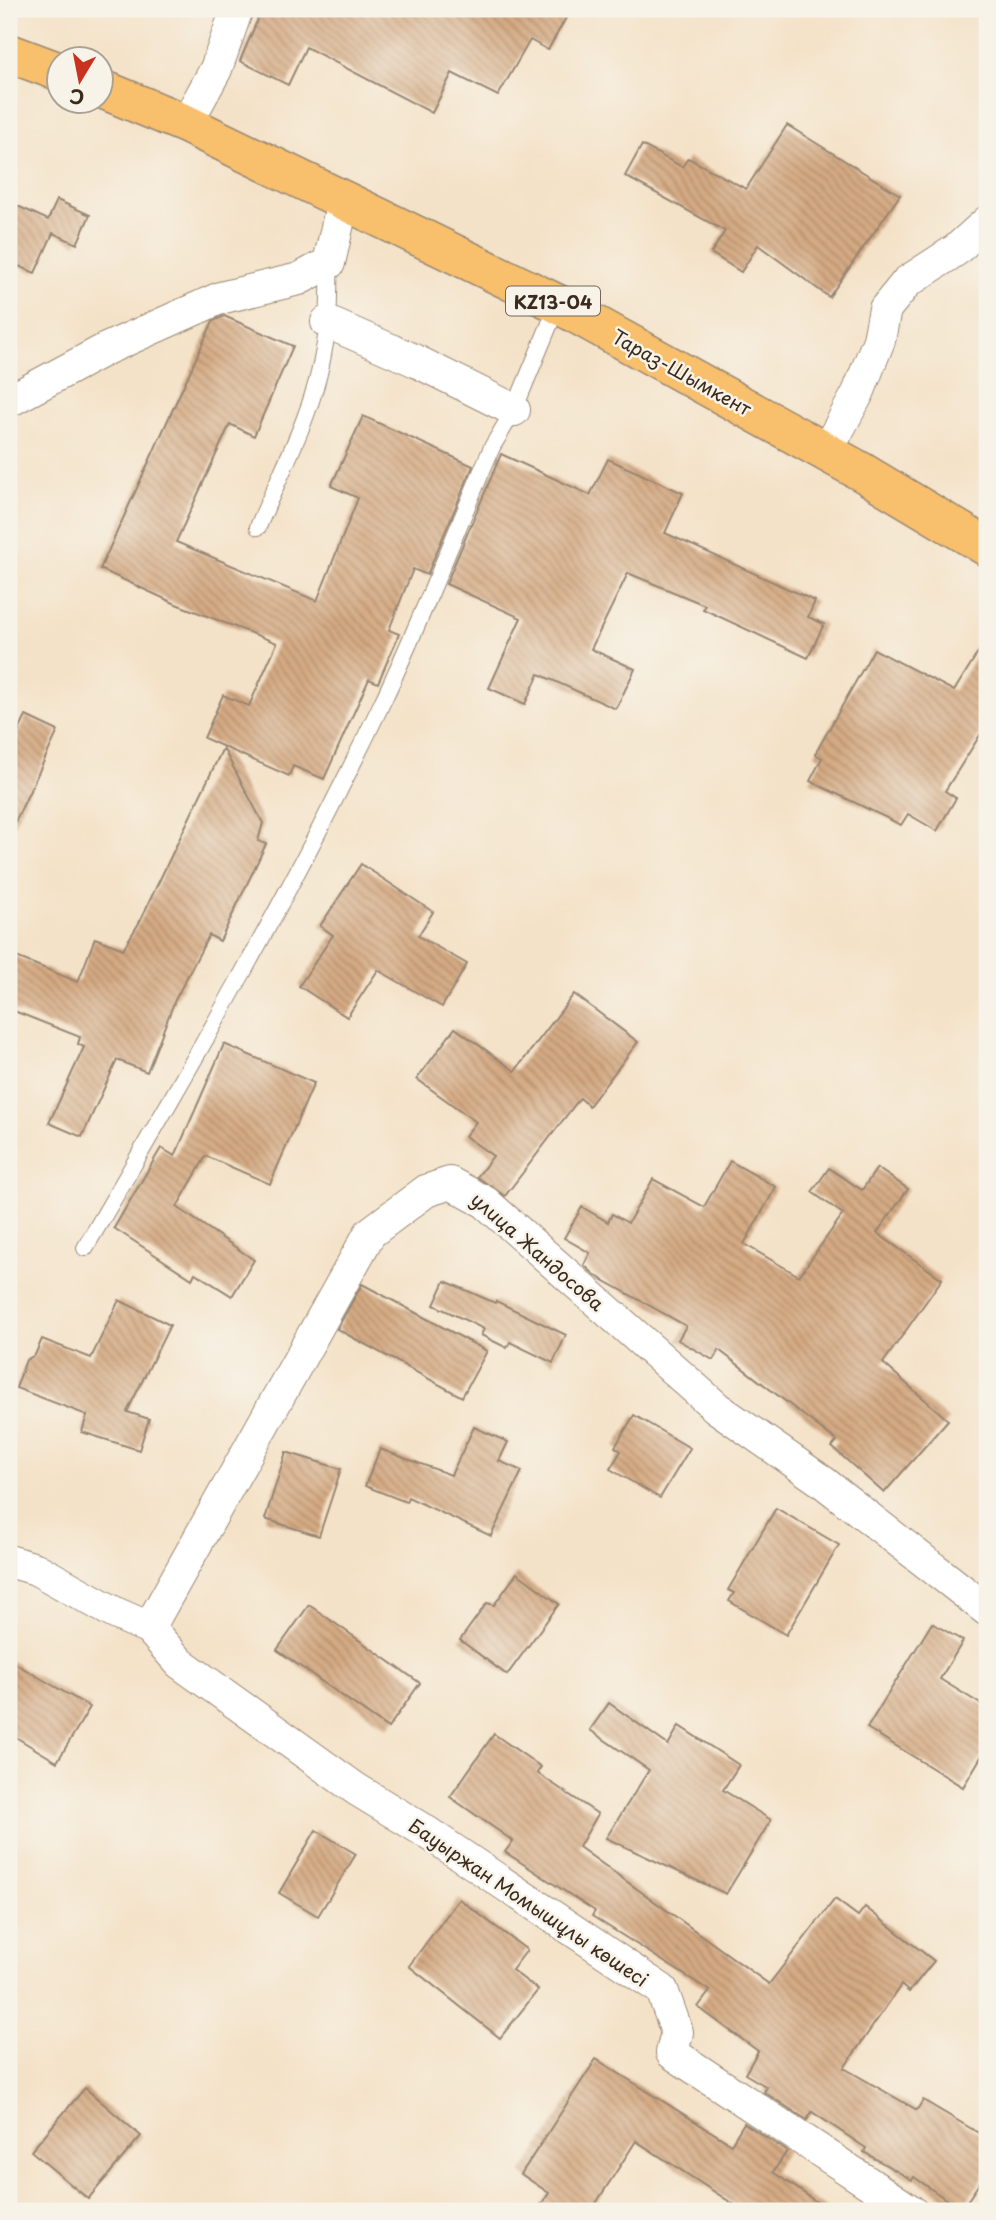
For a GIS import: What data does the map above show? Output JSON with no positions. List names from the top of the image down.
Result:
{
  "streets": {
    "main road": ["KZ13-04", "Тараз-Шымкент"],
    "street": ["улица Жандосова", "Бауыржан Момышұлы көшесі"]
  },
  "crossings": [
    ["улица Жандосова", "Бауыржан Момышұлы көшесі"]
  ],
  "north": "bottom"
}
